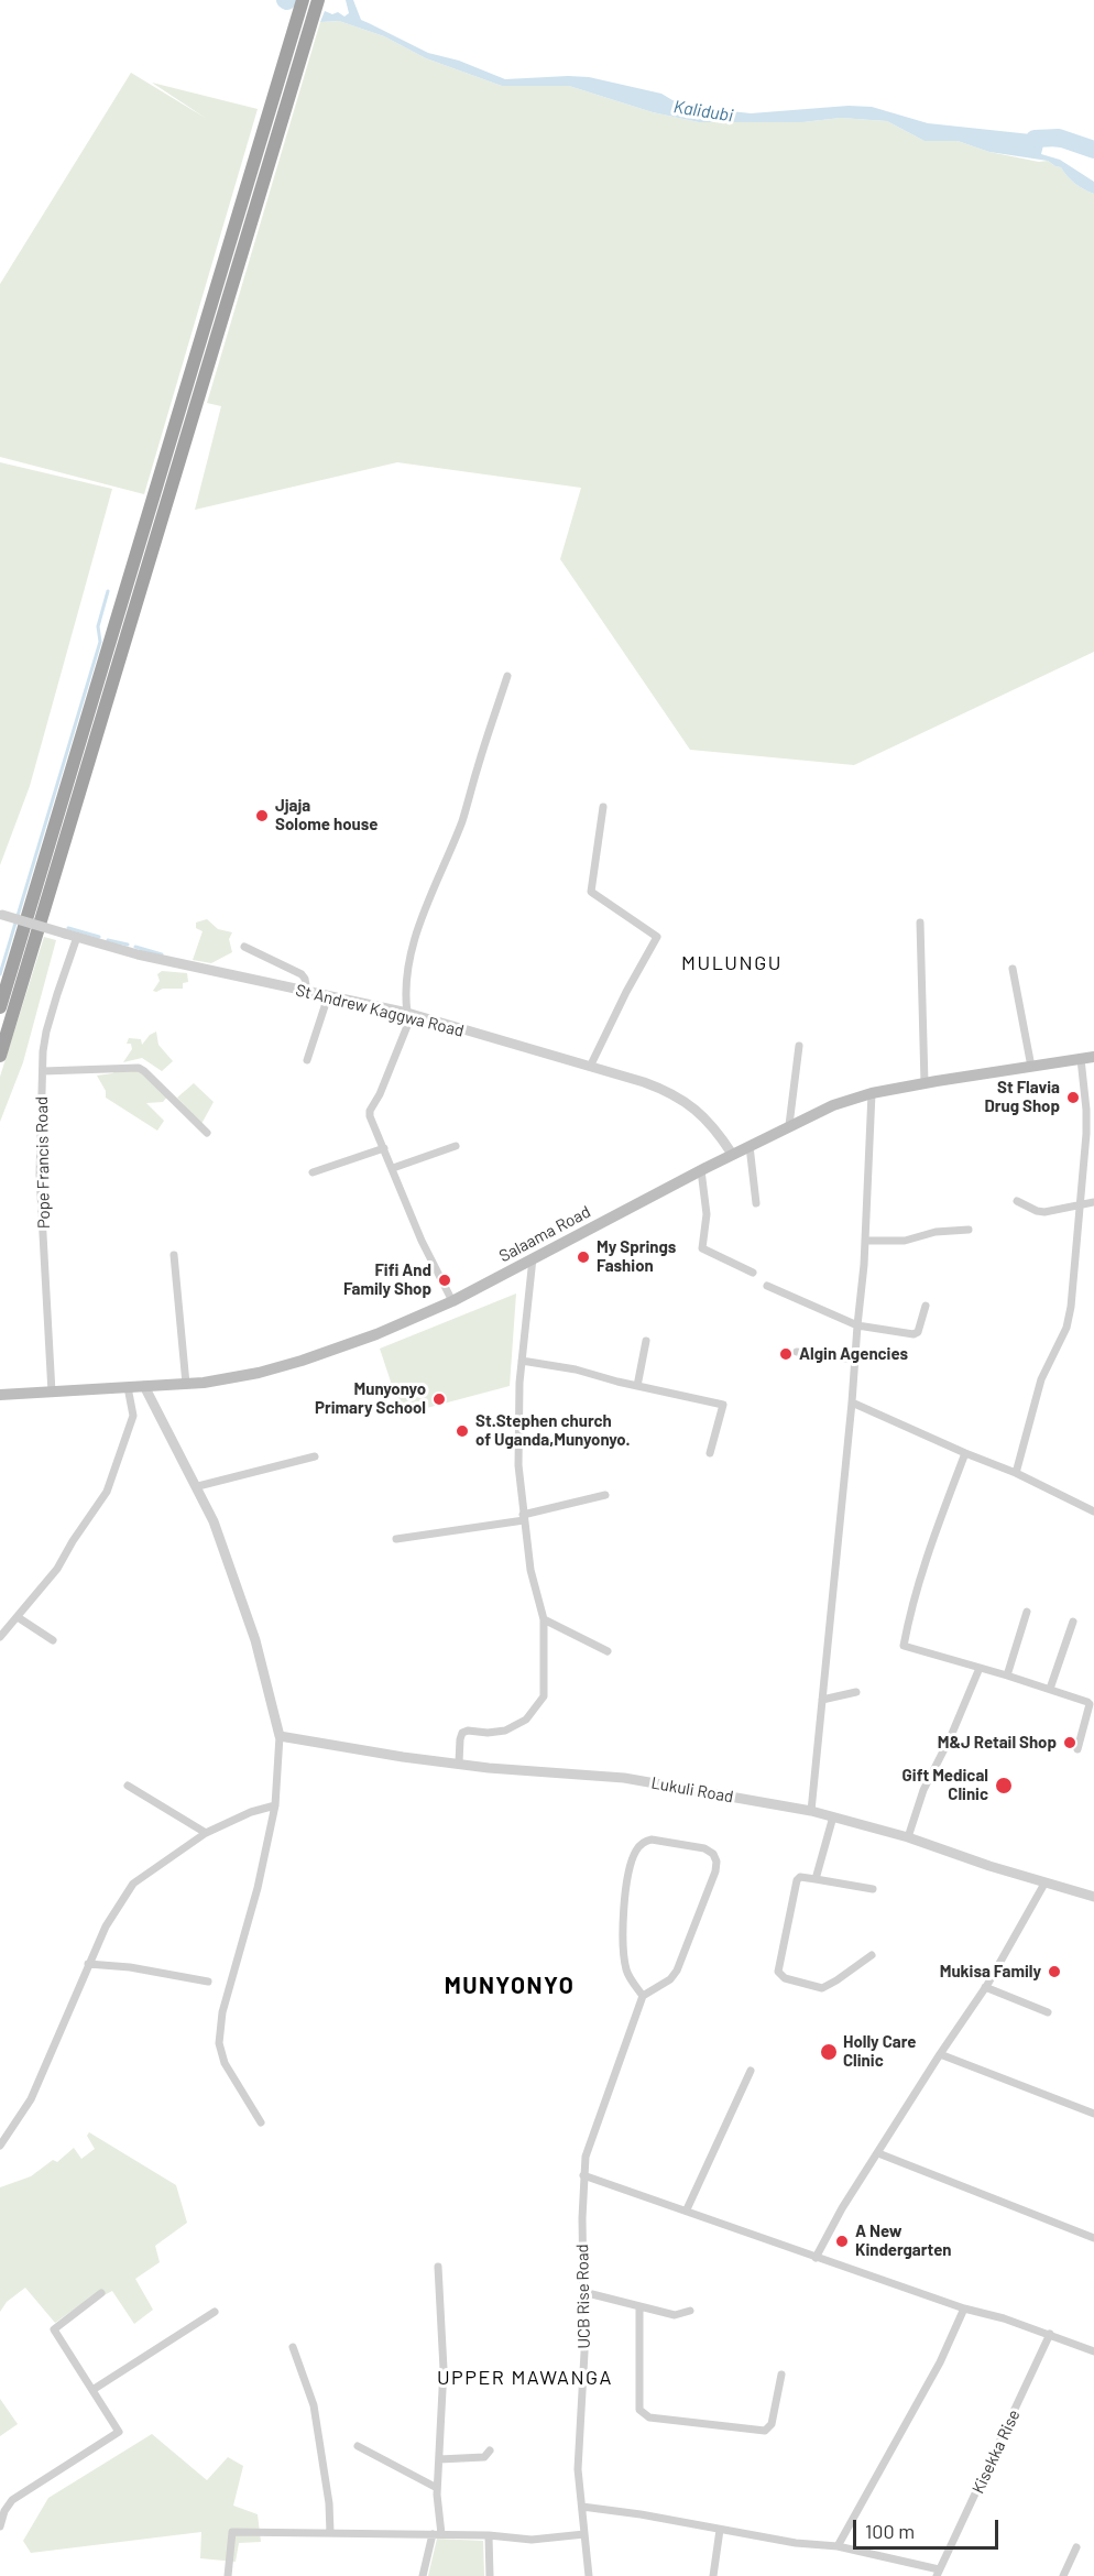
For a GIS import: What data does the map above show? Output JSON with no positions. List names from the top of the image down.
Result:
{
  "streets": {
    "main road": ["Salaama Road"],
    "street": [
      "St Andrew Kaggwa Road",
      "Pope Francis Road",
      "Lukuli Road",
      "UCB Rise Road",
      "Kisekka Rise"
    ]
  },
  "crossings": [
    ["St Andrew Kaggwa Road", "Pope Francis Road"],
    ["St Andrew Kaggwa Road", "Salaama Road"],
    ["Pope Francis Road", "Salaama Road"]
  ],
  "districts": ["MULUNGU", "MUNYONYO", "UPPER MAWANGA"],
  "water": ["Kalidubi"],
  "places": [
    "Jjaja Solome house",
    "St Flavia Drug Shop",
    "My Springs Fashion",
    "Fifi And Family Shop",
    "Algin Agencies",
    "Munyonyo Primary School",
    "St.Stephen church of Uganda,Munyonyo.",
    "M&J Retail Shop",
    "Gift Medical Clinic",
    "Mukisa Family",
    "Holly Care Clinic",
    "A New Kindergarten"
  ],
  "scale_bar": "100 m"
}
